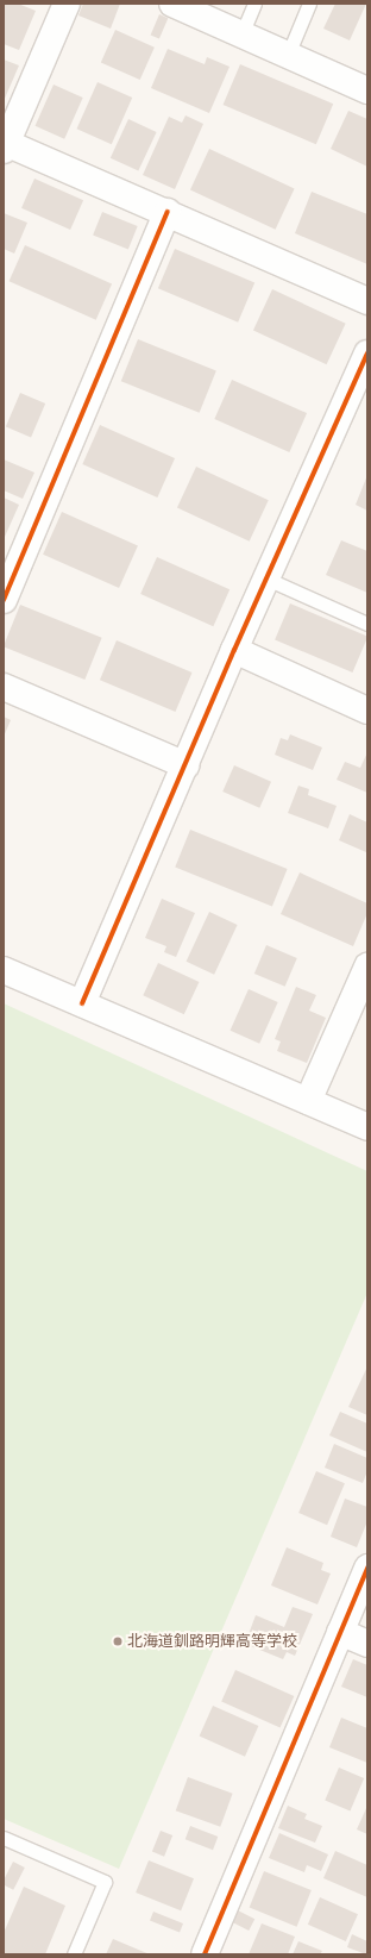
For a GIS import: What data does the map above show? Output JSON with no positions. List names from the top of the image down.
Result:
{
  "places": ["北海道釧路明輝高等学校"]
}
